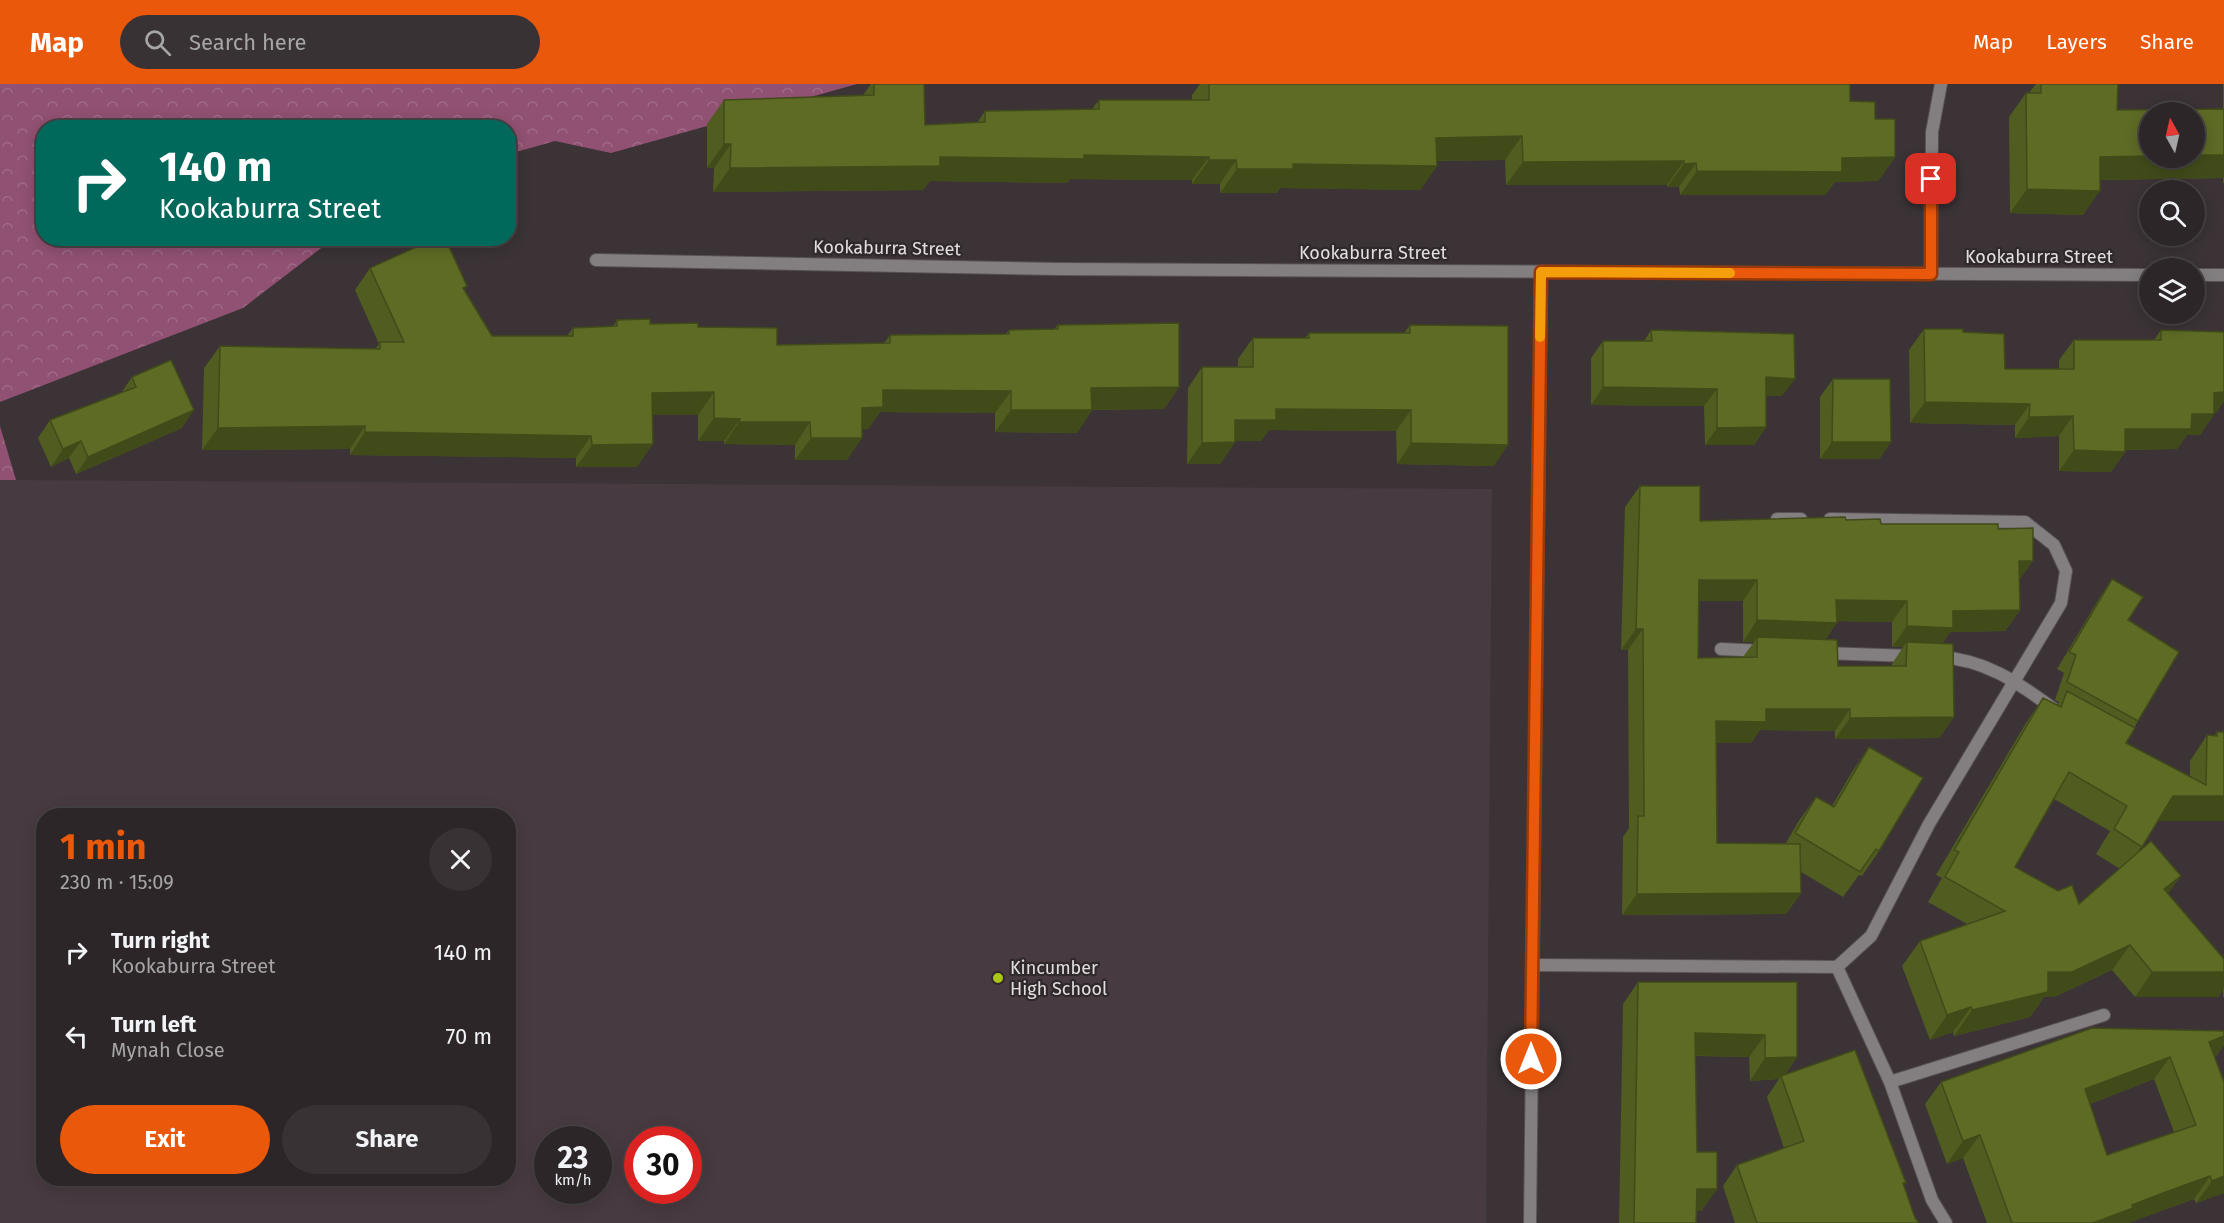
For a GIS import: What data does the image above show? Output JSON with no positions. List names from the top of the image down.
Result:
{
  "streets": {
    "street": ["Kookaburra Street"]
  },
  "places": ["Kincumber High School"],
  "north": "top",
  "page": {
    "header": "Map",
    "search": "Search here",
    "nav": ["Map", "Layers", "Share"],
    "turn": ["140 m", "Kookaburra Street"],
    "heading": ["1 min", "230 m · 15:09"],
    "list": [
      {
        "name": "Turn right",
        "note": "Kookaburra Street",
        "value": "140 m"
      },
      {
        "name": "Turn left",
        "note": "Mynah Close",
        "value": "70 m"
      }
    ],
    "buttons": ["Exit", "Share"],
    "speed": "23 km/h",
    "limit": "30"
  }
}
